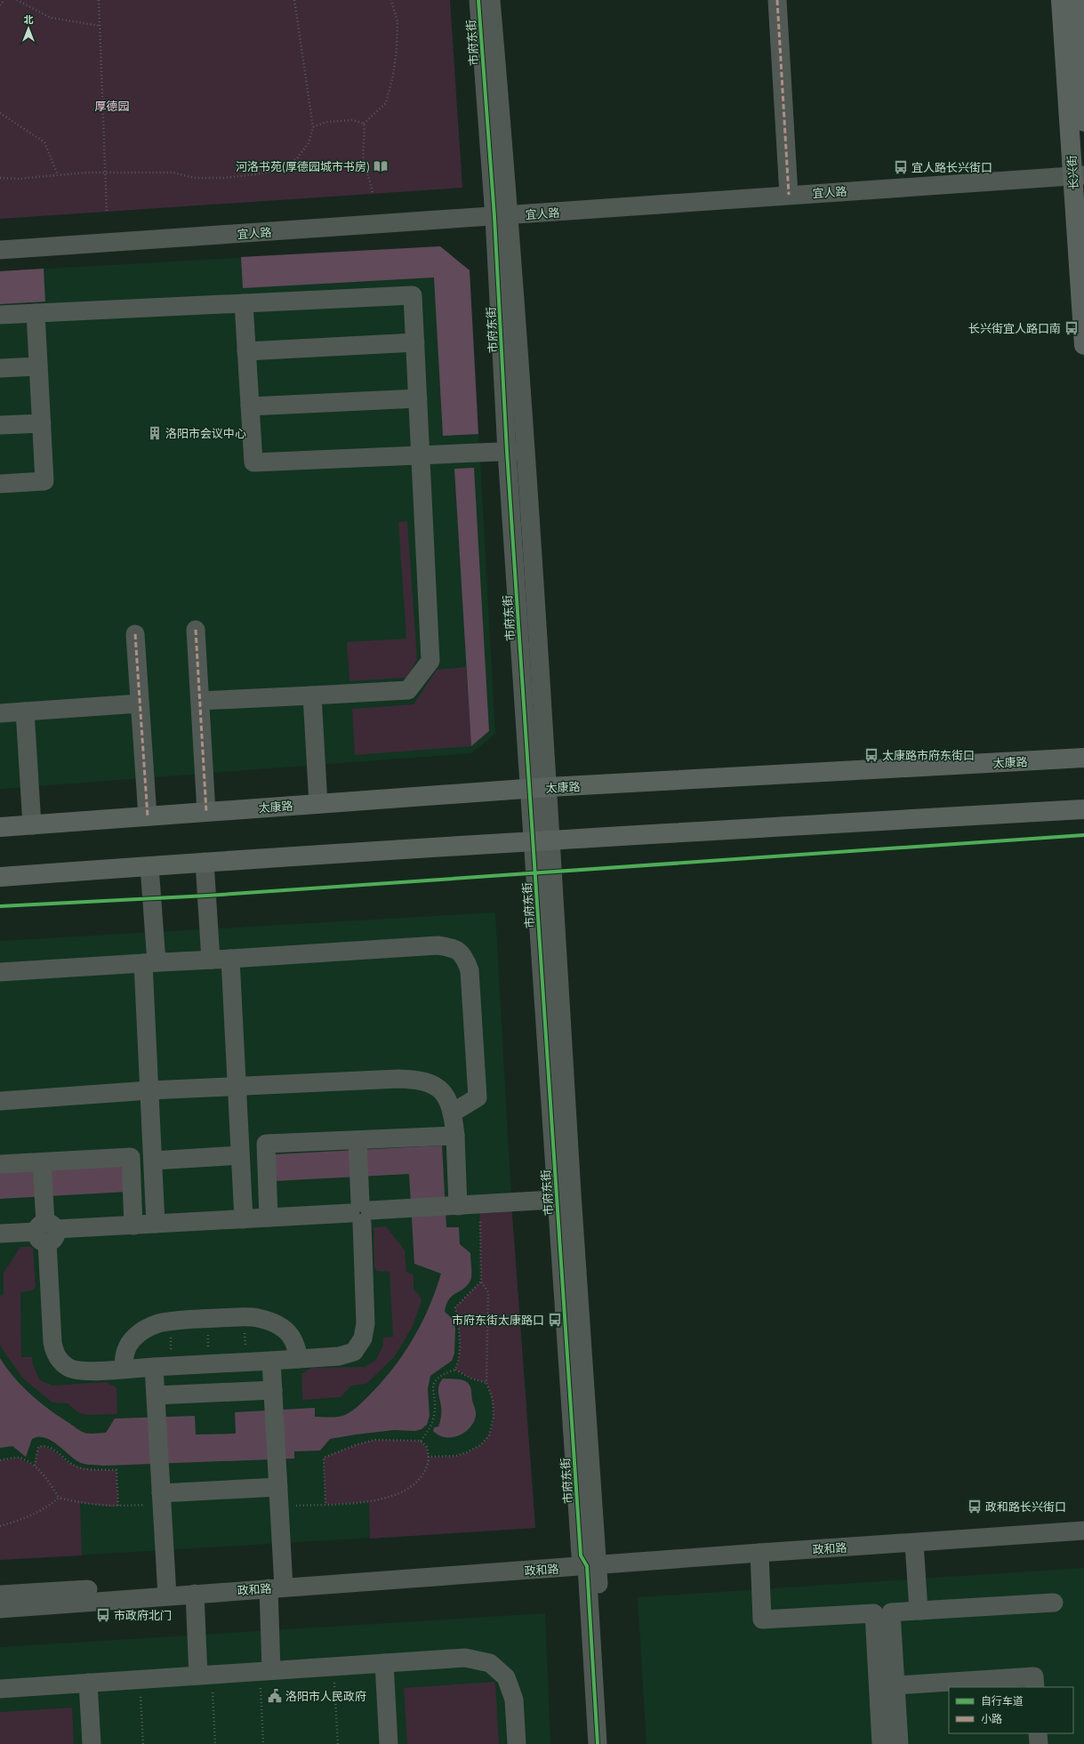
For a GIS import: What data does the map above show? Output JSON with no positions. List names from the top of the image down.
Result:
{
  "streets": {
    "main road": ["长兴街", "太康路"],
    "street": ["市府东街", "宜人路", "政和路"]
  },
  "crossings": [
    ["市府东街", "宜人路"],
    ["市府东街", "太康路"],
    ["市府东街", "政和路"],
    ["长兴街", "宜人路"]
  ],
  "parks": ["厚德园"],
  "places": {
    "library": ["河洛书苑(厚德园城市书房)"],
    "bus stop": [
      "宜人路长兴街口",
      "长兴街宜人路口南",
      "太康路市府东街口",
      "市府东街太康路口",
      "政和路长兴街口",
      "市政府北门"
    ],
    "building": ["洛阳市会议中心"],
    "public building": ["洛阳市人民政府"]
  },
  "legend": ["自行车道", "小路"],
  "north": "top"
}
